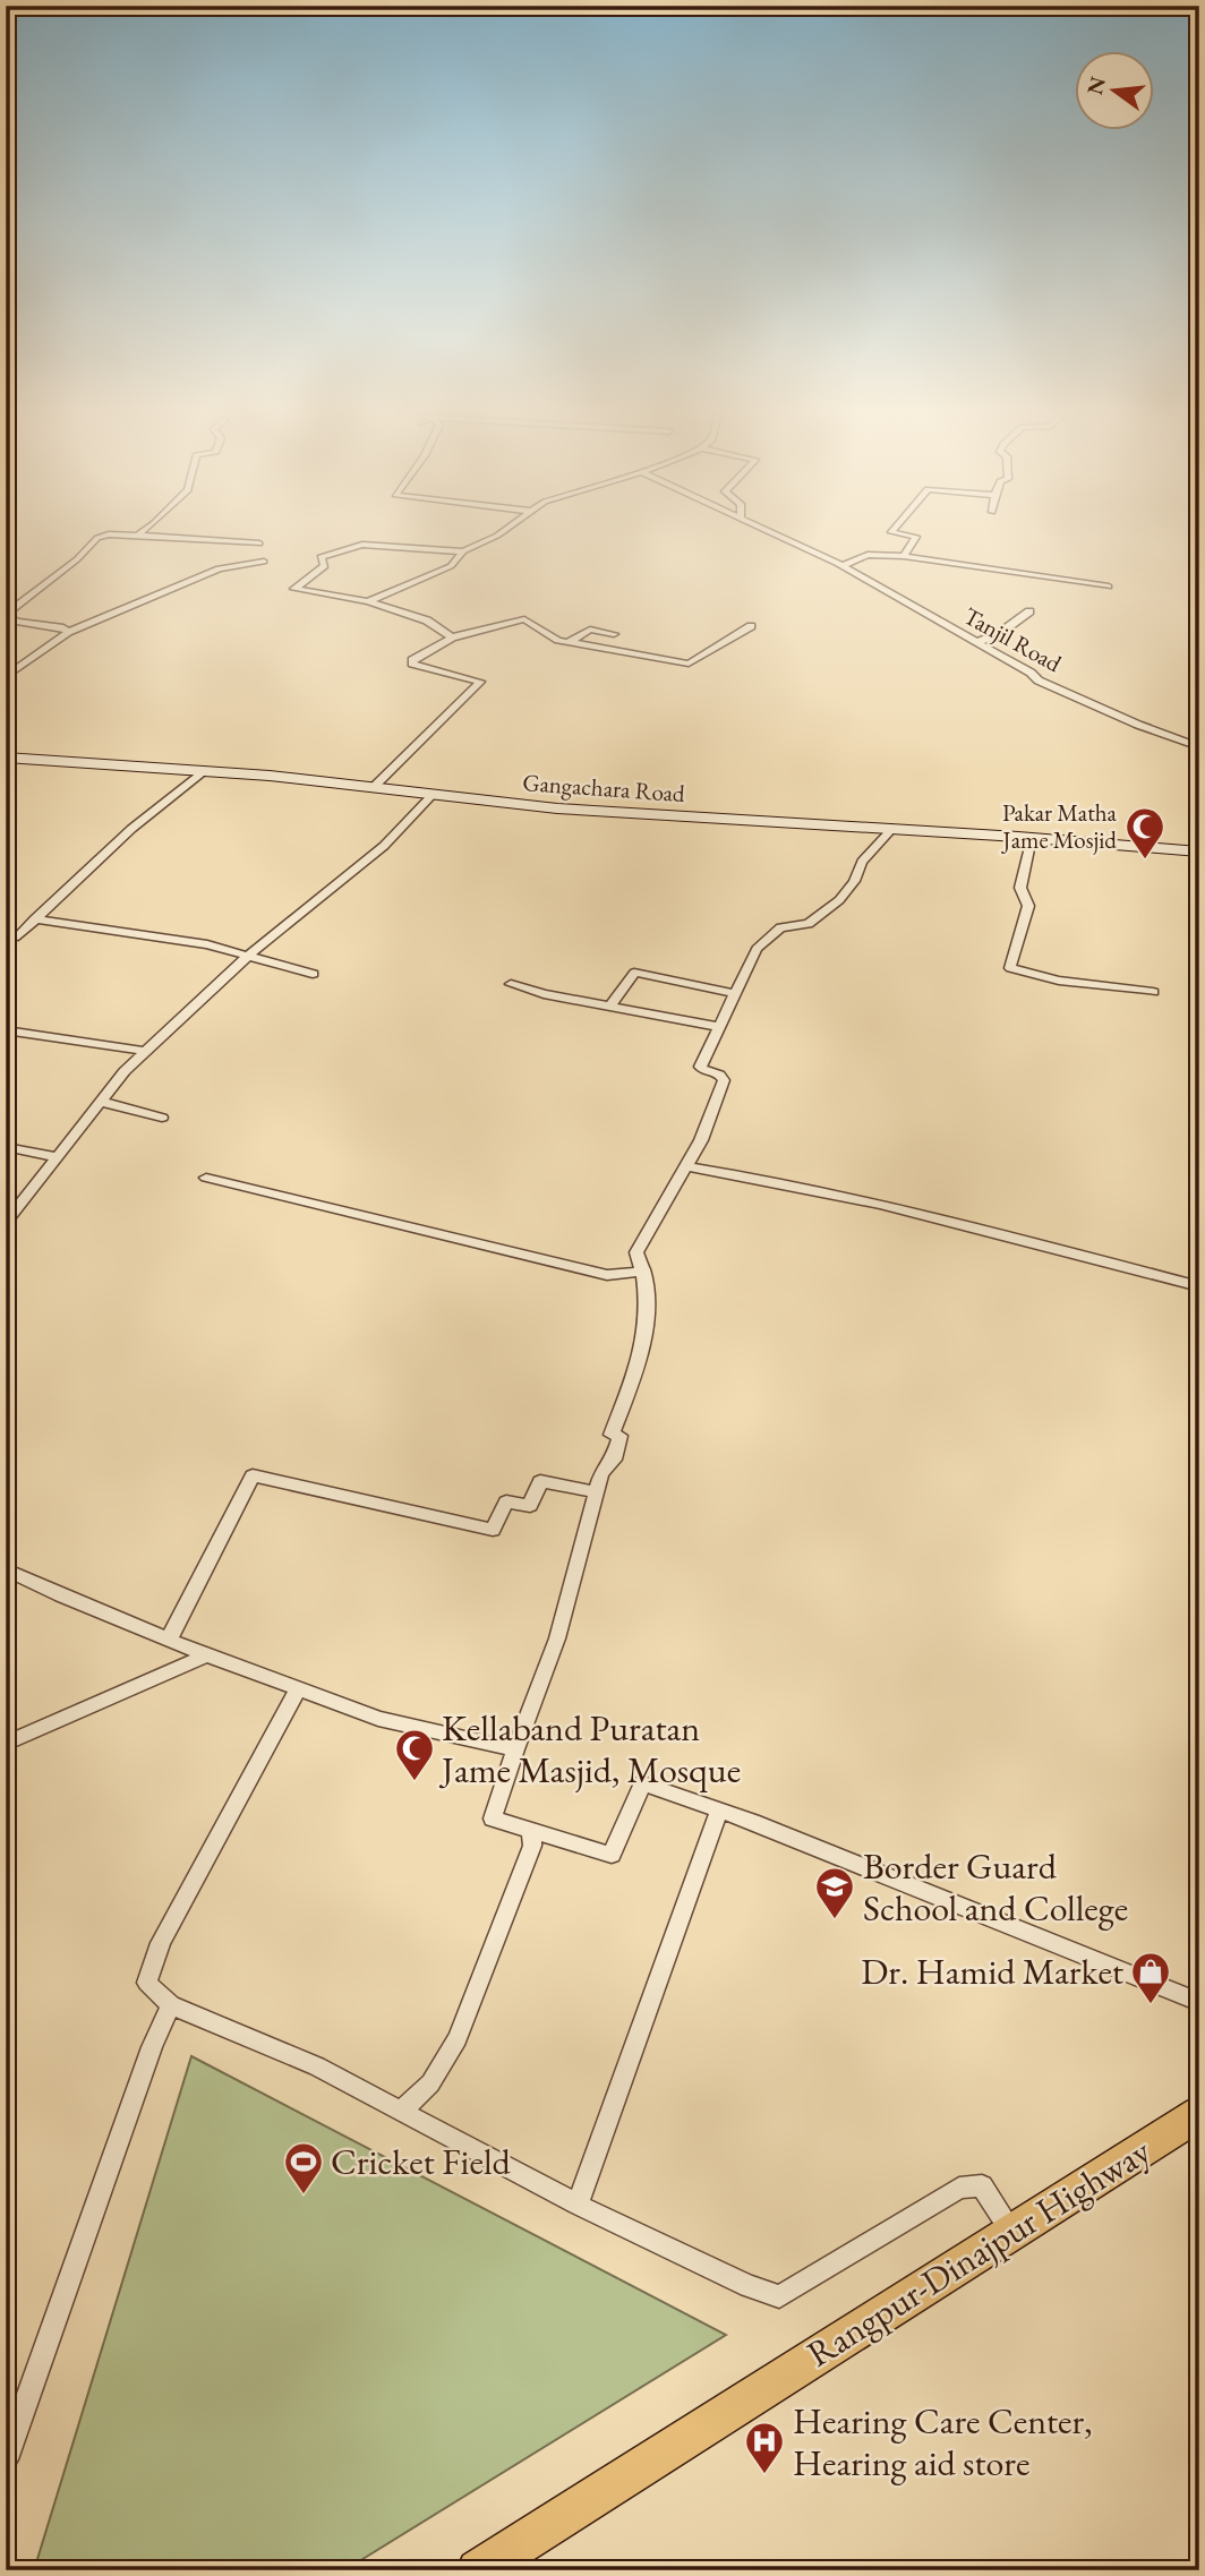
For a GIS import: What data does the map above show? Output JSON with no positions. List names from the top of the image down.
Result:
{
  "streets": {
    "highway": ["Rangpur-Dinajpur Highway"],
    "main road": ["Gangachara Road"],
    "street": ["Tanjil Road"]
  },
  "places": {
    "mosque": ["Pakar Matha Jame Mosjid", "Kellaband Puratan Jame Masjid, Mosque"],
    "school or university": ["Border Guard School and College"],
    "shop": ["Dr. Hamid Market"],
    "sports": ["Cricket Field"],
    "hospital": ["Hearing Care Center, Hearing aid store"]
  },
  "north": "left"
}
